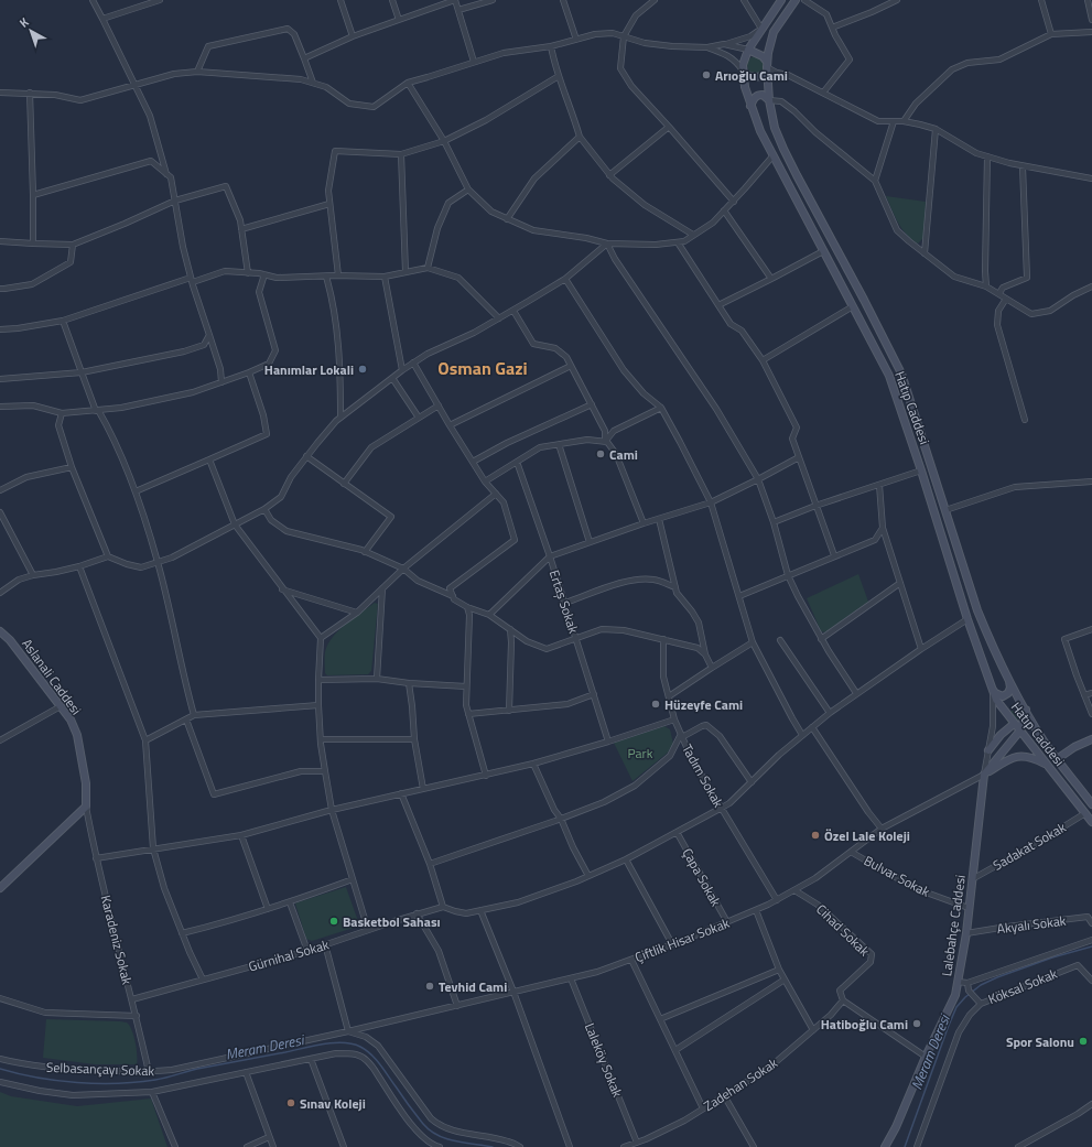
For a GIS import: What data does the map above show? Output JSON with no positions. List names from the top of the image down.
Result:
{
  "streets": {
    "main road": ["Hatıp Caddesi", "Aslanali Caddesi", "Lalebahçe Caddesi"],
    "street": [
      "Ertaş Sokak",
      "Tadım Sokak",
      "Sadakat Sokak",
      "Bulvar Sokak",
      "Çapa Sokak",
      "Akyalı Sokak",
      "Cihad Sokak",
      "Karadeniz Sokak",
      "Çiftlik Hisar Sokak",
      "Gürnihal Sokak",
      "Köksal Sokak",
      "Laleköy Sokak",
      "Selbasançayı Sokak",
      "Zadehan Sokak"
    ]
  },
  "crossings": [
    ["Hatıp Caddesi", "Sadakat Sokak"],
    ["Aslanali Caddesi", "Karadeniz Sokak"],
    ["Tadım Sokak", "Çiftlik Hisar Sokak"],
    ["Sadakat Sokak", "Lalebahçe Caddesi"],
    ["Bulvar Sokak", "Lalebahçe Caddesi"],
    ["Bulvar Sokak", "Çiftlik Hisar Sokak"],
    ["Çapa Sokak", "Çiftlik Hisar Sokak"],
    ["Akyalı Sokak", "Lalebahçe Caddesi"],
    ["Lalebahçe Caddesi", "Çiftlik Hisar Sokak"],
    ["Cihad Sokak", "Çiftlik Hisar Sokak"],
    ["Cihad Sokak", "Zadehan Sokak"],
    ["Karadeniz Sokak", "Gürnihal Sokak"],
    ["Karadeniz Sokak", "Selbasançayı Sokak"],
    ["Çiftlik Hisar Sokak", "Laleköy Sokak"],
    ["Çiftlik Hisar Sokak", "Selbasançayı Sokak"],
    ["Laleköy Sokak", "Zadehan Sokak"]
  ],
  "districts": ["Osman Gazi"],
  "water": ["Meram Deresi"],
  "parks": ["Park"],
  "places": [
    "Arıoğlu Cami",
    "Hanımlar Lokali",
    "Cami",
    "Hüzeyfe Cami",
    "Özel Lale Koleji",
    "Basketbol Sahası",
    "Tevhid Cami",
    "Hatiboğlu Cami",
    "Spor Salonu",
    "Sınav Koleji"
  ],
  "north": "top left"
}
